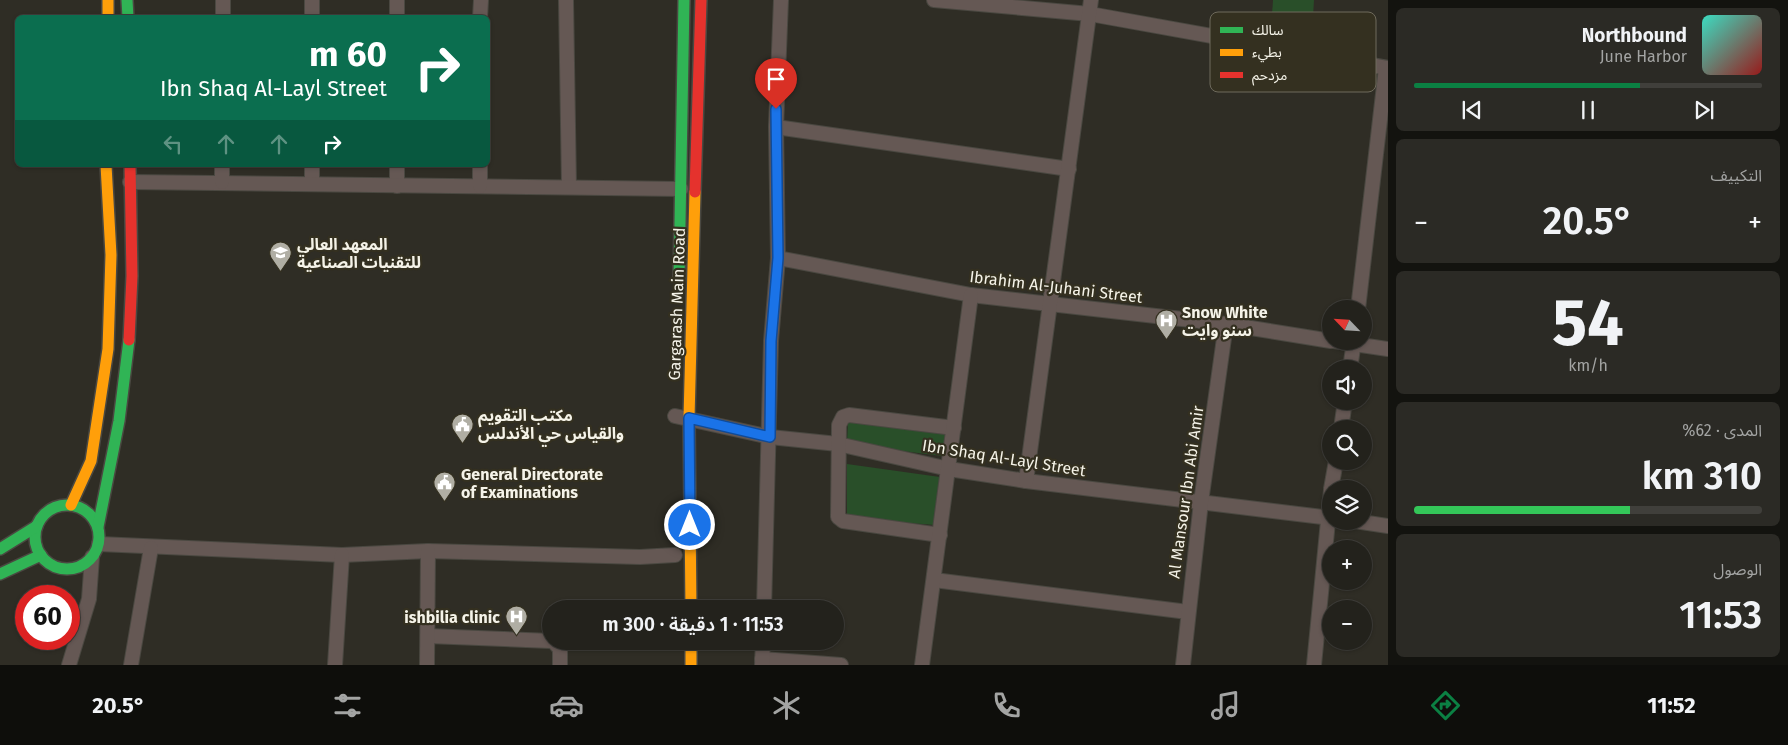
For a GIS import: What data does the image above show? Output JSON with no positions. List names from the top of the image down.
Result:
{
  "streets": {
    "street": [
      "Ibrahim Al-Juhani Street",
      "Gargarash Main Road",
      "Ibn Shaq Al-Layl Street",
      "Al Mansour Ibn Abi Amir"
    ]
  },
  "crossings": [
    ["Ibrahim Al-Juhani Street", "Al Mansour Ibn Abi Amir"],
    ["Gargarash Main Road", "Ibn Shaq Al-Layl Street"],
    ["Ibn Shaq Al-Layl Street", "Al Mansour Ibn Abi Amir"]
  ],
  "places": {
    "school or university": ["المعهد العالي للتقنيات الصناعية"],
    "hospital": ["Snow White سنو وايت", "ishbilia clinic"],
    "public building": ["مكتب التقويم والقياس حي الأندلس", "General Directorate of Examinations"]
  },
  "legend": ["سالك", "بطيء", "مزدحم"],
  "north": "top left",
  "page": {
    "song": ["Northbound", "June Harbor"],
    "turn": ["60 m", "Ibn Shaq Al-Layl Street"],
    "tile": [
      "التكييف",
      ["54", "km/h"],
      ["المدى · 62%", "310 km"],
      ["الوصول", "11:53"]
    ],
    "heat": ["−", "20.5°", "+"],
    "map_buttons": ["+", "−"],
    "limit": "60",
    "trip": "11:53 · 1 دقيقة · 300 m",
    "tabs": ["11:52", "20.5°"]
  }
}
